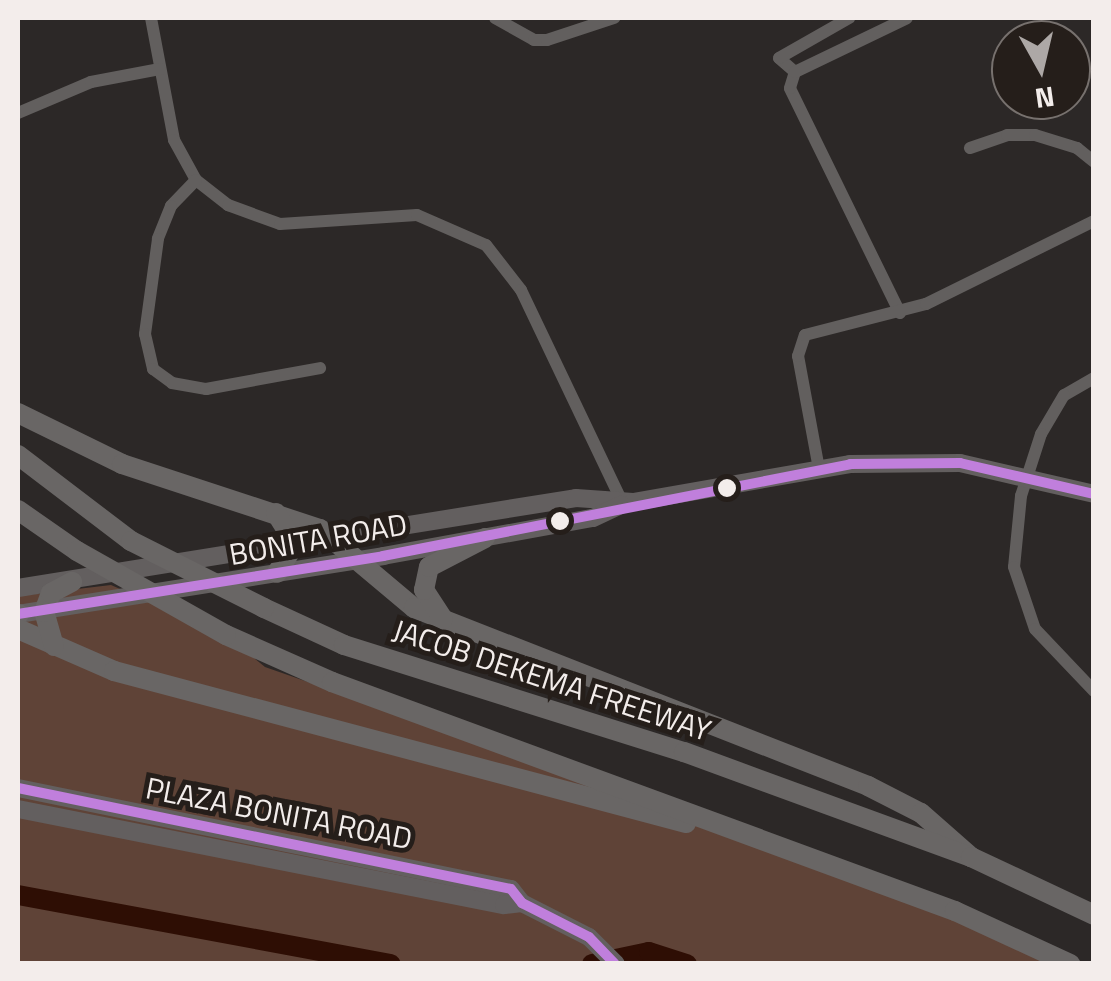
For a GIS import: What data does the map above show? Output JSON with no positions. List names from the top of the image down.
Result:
{
  "streets": {
    "highway": ["JACOB DEKEMA FREEWAY"],
    "main road": ["BONITA ROAD", "PLAZA BONITA ROAD"]
  },
  "north": "bottom"
}
